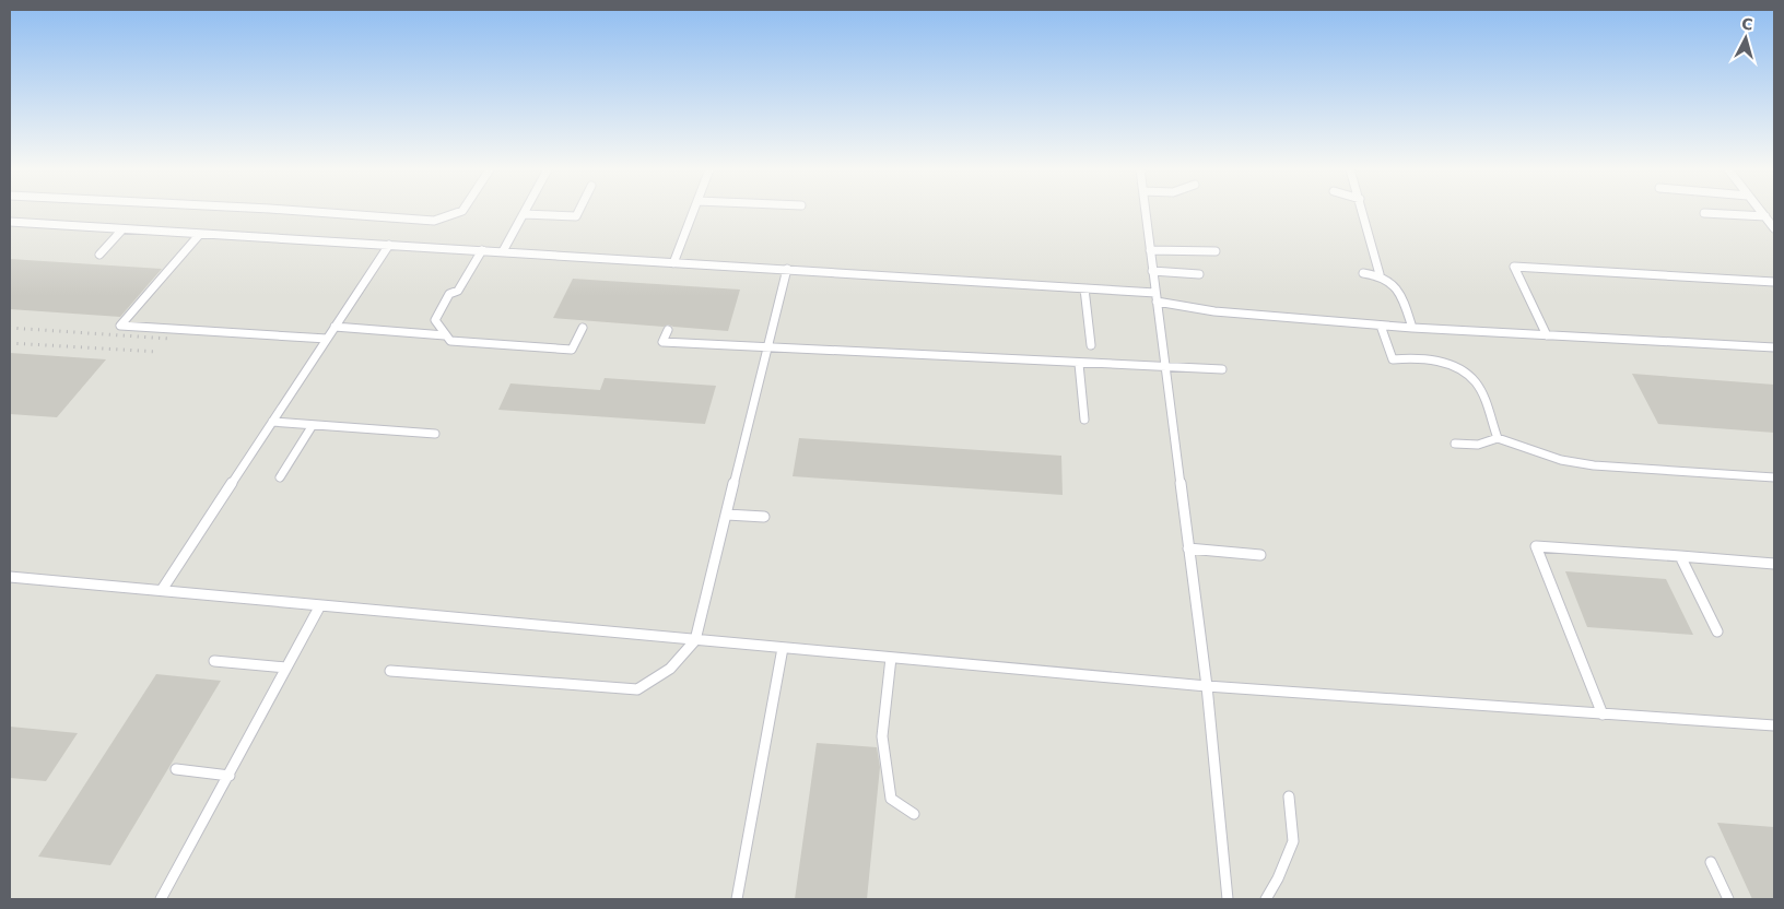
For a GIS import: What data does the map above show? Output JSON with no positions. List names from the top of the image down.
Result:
{
  "north": "top"
}
